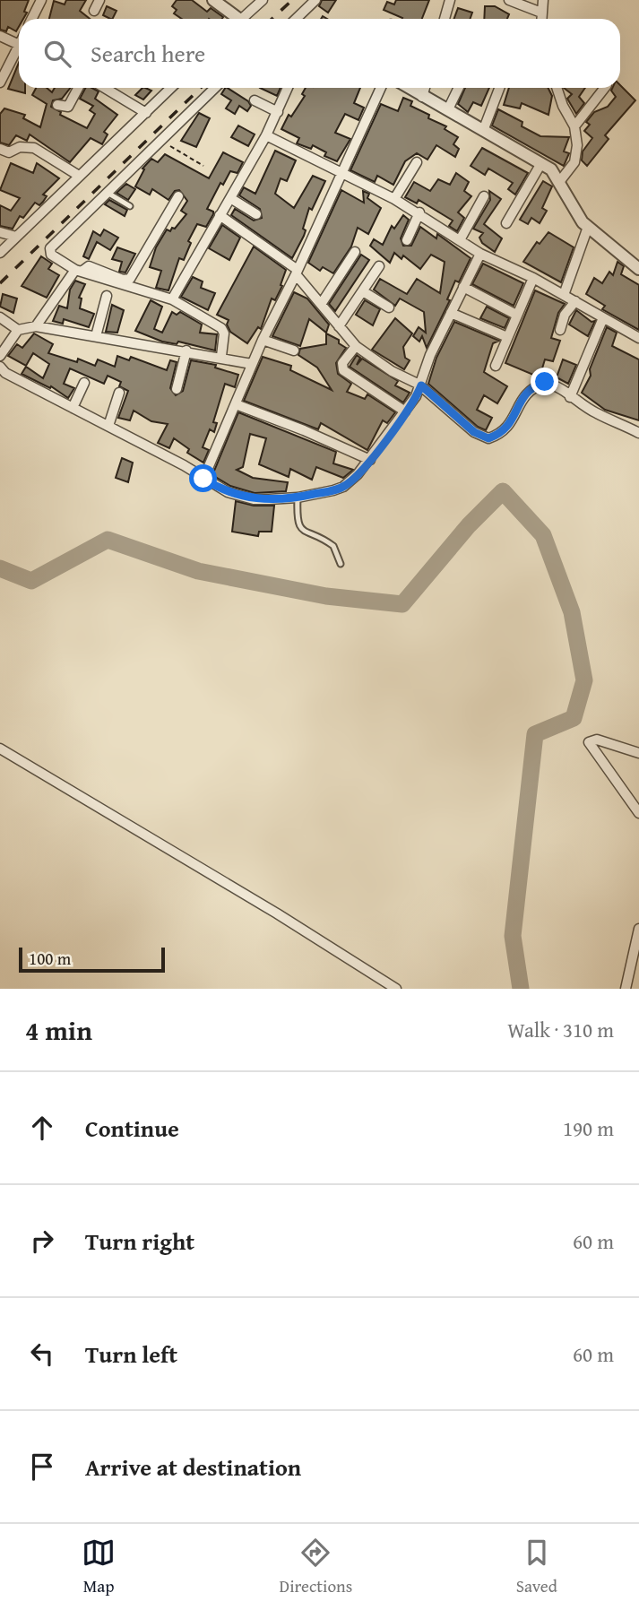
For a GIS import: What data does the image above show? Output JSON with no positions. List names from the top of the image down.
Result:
{
  "scale_bar": "100 m",
  "page": {
    "search": "Search here",
    "scale": "100 m",
    "heading": ["4 min", "Walk · 310 m"],
    "list": [
      ["Continue", "190 m"],
      ["Turn right", "60 m"],
      ["Turn left", "60 m"],
      "Arrive at destination"
    ],
    "nav": ["Map", "Directions", "Saved"]
  }
}
